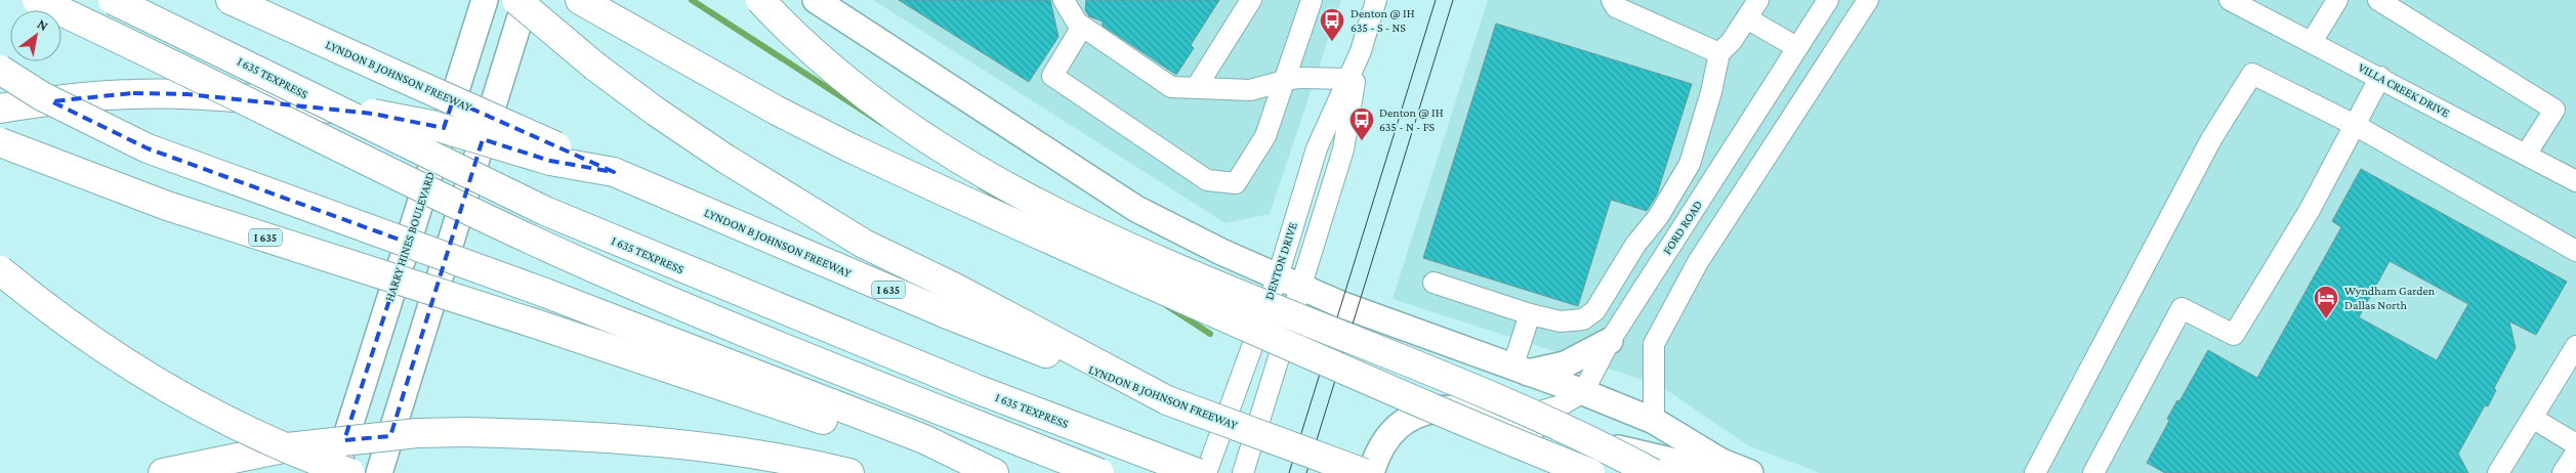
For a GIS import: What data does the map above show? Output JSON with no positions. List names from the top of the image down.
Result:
{
  "streets": {
    "highway": ["LYNDON B JOHNSON FREEWAY", "I 635 TEXPRESS", "I 635"],
    "main road": ["HARRY HINES BOULEVARD"],
    "street": ["VILLA CREEK DRIVE", "FORD ROAD", "DENTON DRIVE"]
  },
  "places": {
    "bus stop": ["Denton @ IH 635 - S - NS", "Denton @ IH 635 - N - FS"],
    "hotel": ["Wyndham Garden Dallas North"]
  },
  "north": "top right"
}
